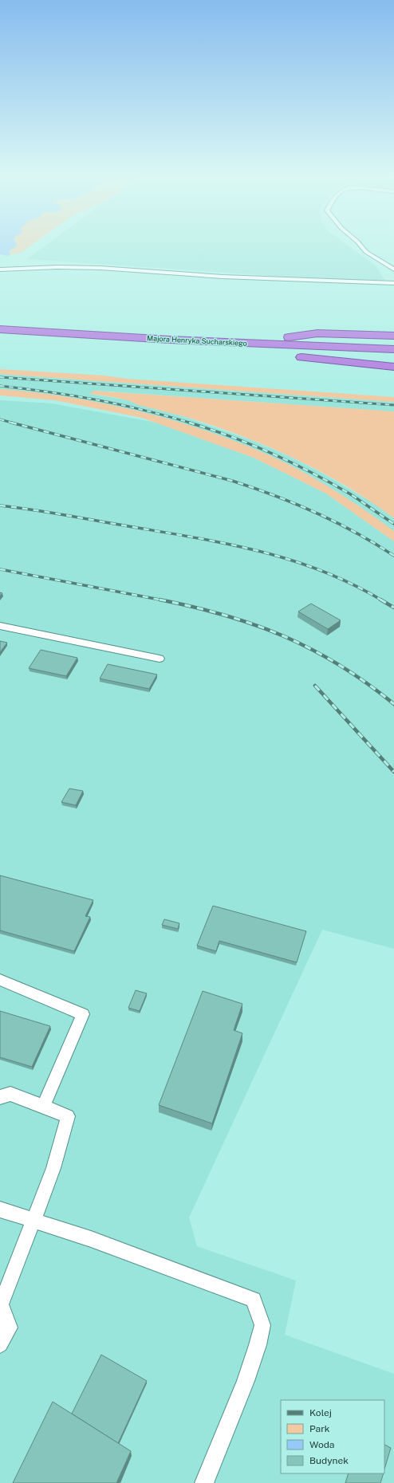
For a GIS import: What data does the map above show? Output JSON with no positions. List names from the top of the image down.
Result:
{
  "streets": {
    "highway": ["Majora Henryka Sucharskiego"]
  },
  "legend": [
    "Kolej",
    "Park",
    "Woda",
    "Budynek"
  ]
}
